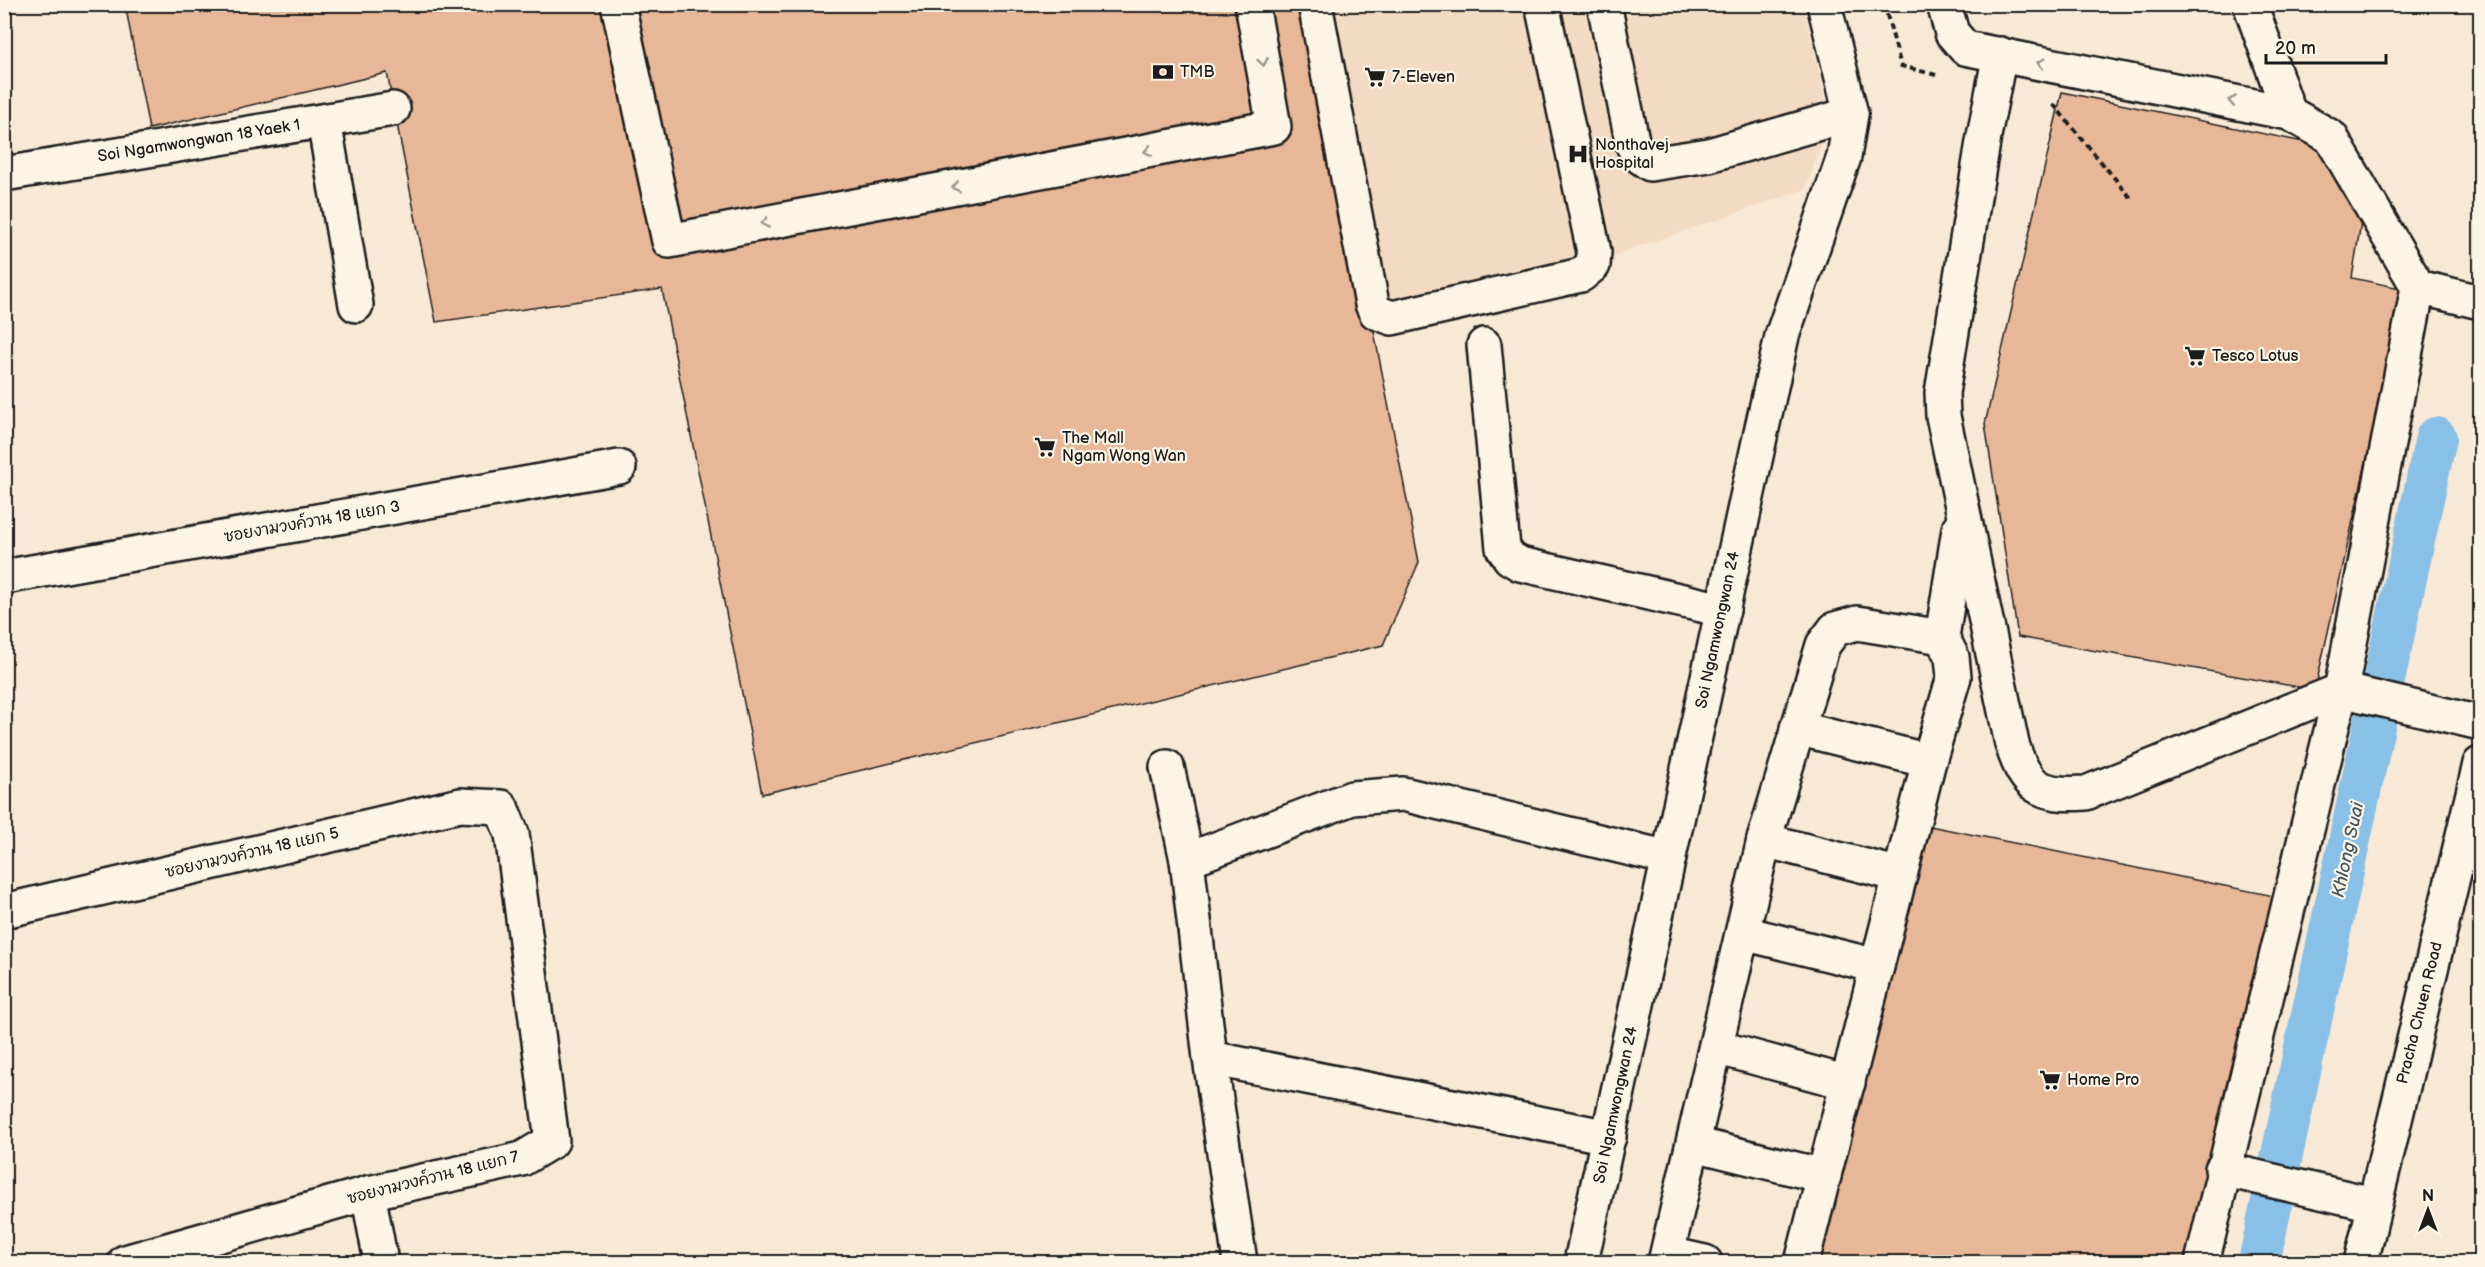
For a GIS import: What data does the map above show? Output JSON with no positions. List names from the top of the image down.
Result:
{
  "streets": {
    "street": [
      "Soi Ngamwongwan 18 Yaek 1",
      "ซอยงามวงค์วาน 18 แยก 3",
      "Soi Ngamwongwan 24",
      "ซอยงามวงค์วาน 18 แยก 5",
      "Pracha Chuen Road",
      "ซอยงามวงค์วาน 18 แยก 7"
    ]
  },
  "crossings": [
    ["ซอยงามวงค์วาน 18 แยก 5", "ซอยงามวงค์วาน 18 แยก 7"]
  ],
  "water": ["Khlong Suai"],
  "places": {
    "bank": ["TMB"],
    "supermarket": [
      "7-Eleven",
      "Tesco Lotus",
      "The Mall Ngam Wong Wan",
      "Home Pro"
    ],
    "hospital": ["Nonthavej Hospital"]
  },
  "scale_bar": "20 m",
  "north": "top"
}
